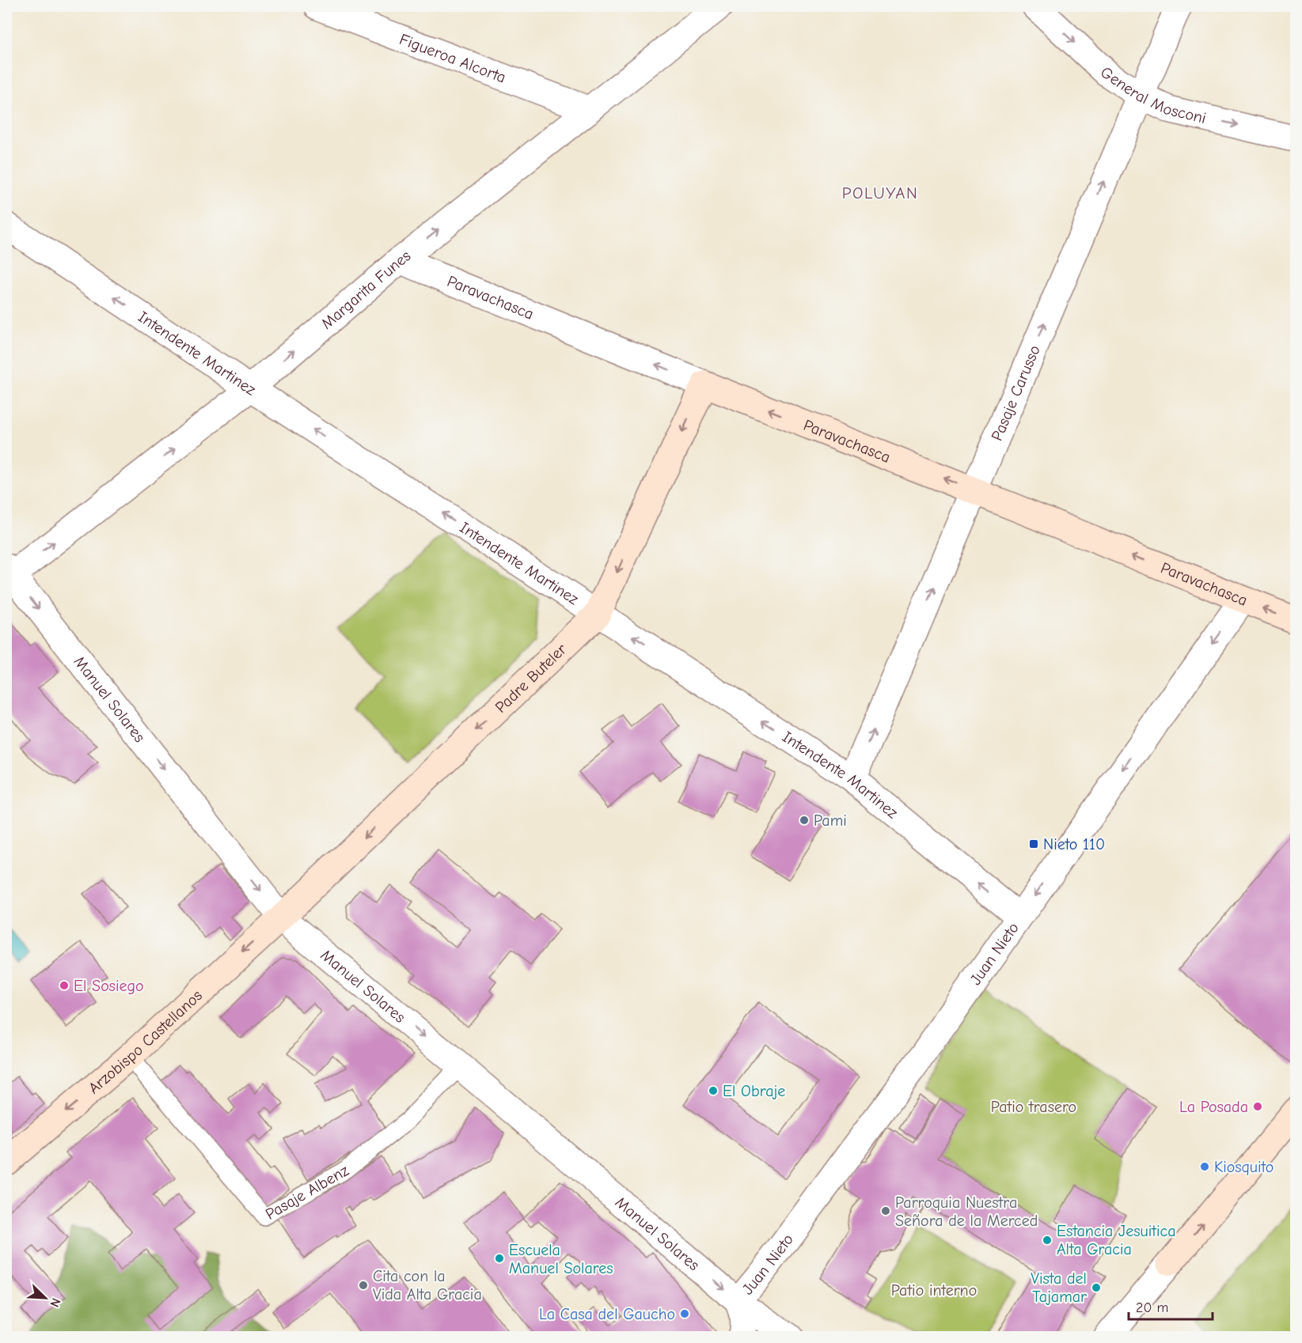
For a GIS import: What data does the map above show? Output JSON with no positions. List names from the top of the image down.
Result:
{
  "streets": {
    "street": [
      "Figueroa Alcorta",
      "General Mosconi",
      "Margarita Funes",
      "Paravachasca",
      "Intendente Martinez",
      "Pasaje Carusso",
      "Padre Buteler",
      "Manuel Solares",
      "Juan Nieto",
      "Arzobispo Castellanos"
    ],
    "lane": ["Pasaje Albenz"]
  },
  "crossings": [
    ["Figueroa Alcorta", "Margarita Funes"],
    ["General Mosconi", "Pasaje Carusso"],
    ["Margarita Funes", "Paravachasca"],
    ["Margarita Funes", "Intendente Martinez"],
    ["Margarita Funes", "Manuel Solares"],
    ["Paravachasca", "Pasaje Carusso"],
    ["Paravachasca", "Padre Buteler"],
    ["Paravachasca", "Juan Nieto"],
    ["Intendente Martinez", "Pasaje Carusso"],
    ["Intendente Martinez", "Padre Buteler"],
    ["Intendente Martinez", "Juan Nieto"],
    ["Padre Buteler", "Manuel Solares"],
    ["Padre Buteler", "Arzobispo Castellanos"],
    ["Manuel Solares", "Juan Nieto"],
    ["Manuel Solares", "Arzobispo Castellanos"],
    ["Manuel Solares", "Pasaje Albenz"],
    ["Arzobispo Castellanos", "Pasaje Albenz"]
  ],
  "one_way": [
    "General Mosconi",
    "Margarita Funes",
    "Paravachasca",
    "Intendente Martinez",
    "Pasaje Carusso",
    "Padre Buteler",
    "Manuel Solares",
    "Juan Nieto",
    "Arzobispo Castellanos"
  ],
  "districts": ["POLUYAN"],
  "parks": ["Patio trasero", "Patio interno"],
  "places": {
    "other": [
      "Pami",
      "El Sosiego",
      "El Obraje",
      "La Posada",
      "Kiosquito",
      "Parroquia Nuestra Señora de la Merced",
      "Estancia Jesuitica Alta Gracia",
      "Escuela Manuel Solares",
      "Cita con la Vida Alta Gracia",
      "Vista del Tajamar",
      "La Casa del Gaucho"
    ],
    "transit": ["Nieto 110"]
  },
  "scale_bar": "20 m",
  "north": "bottom right"
}
